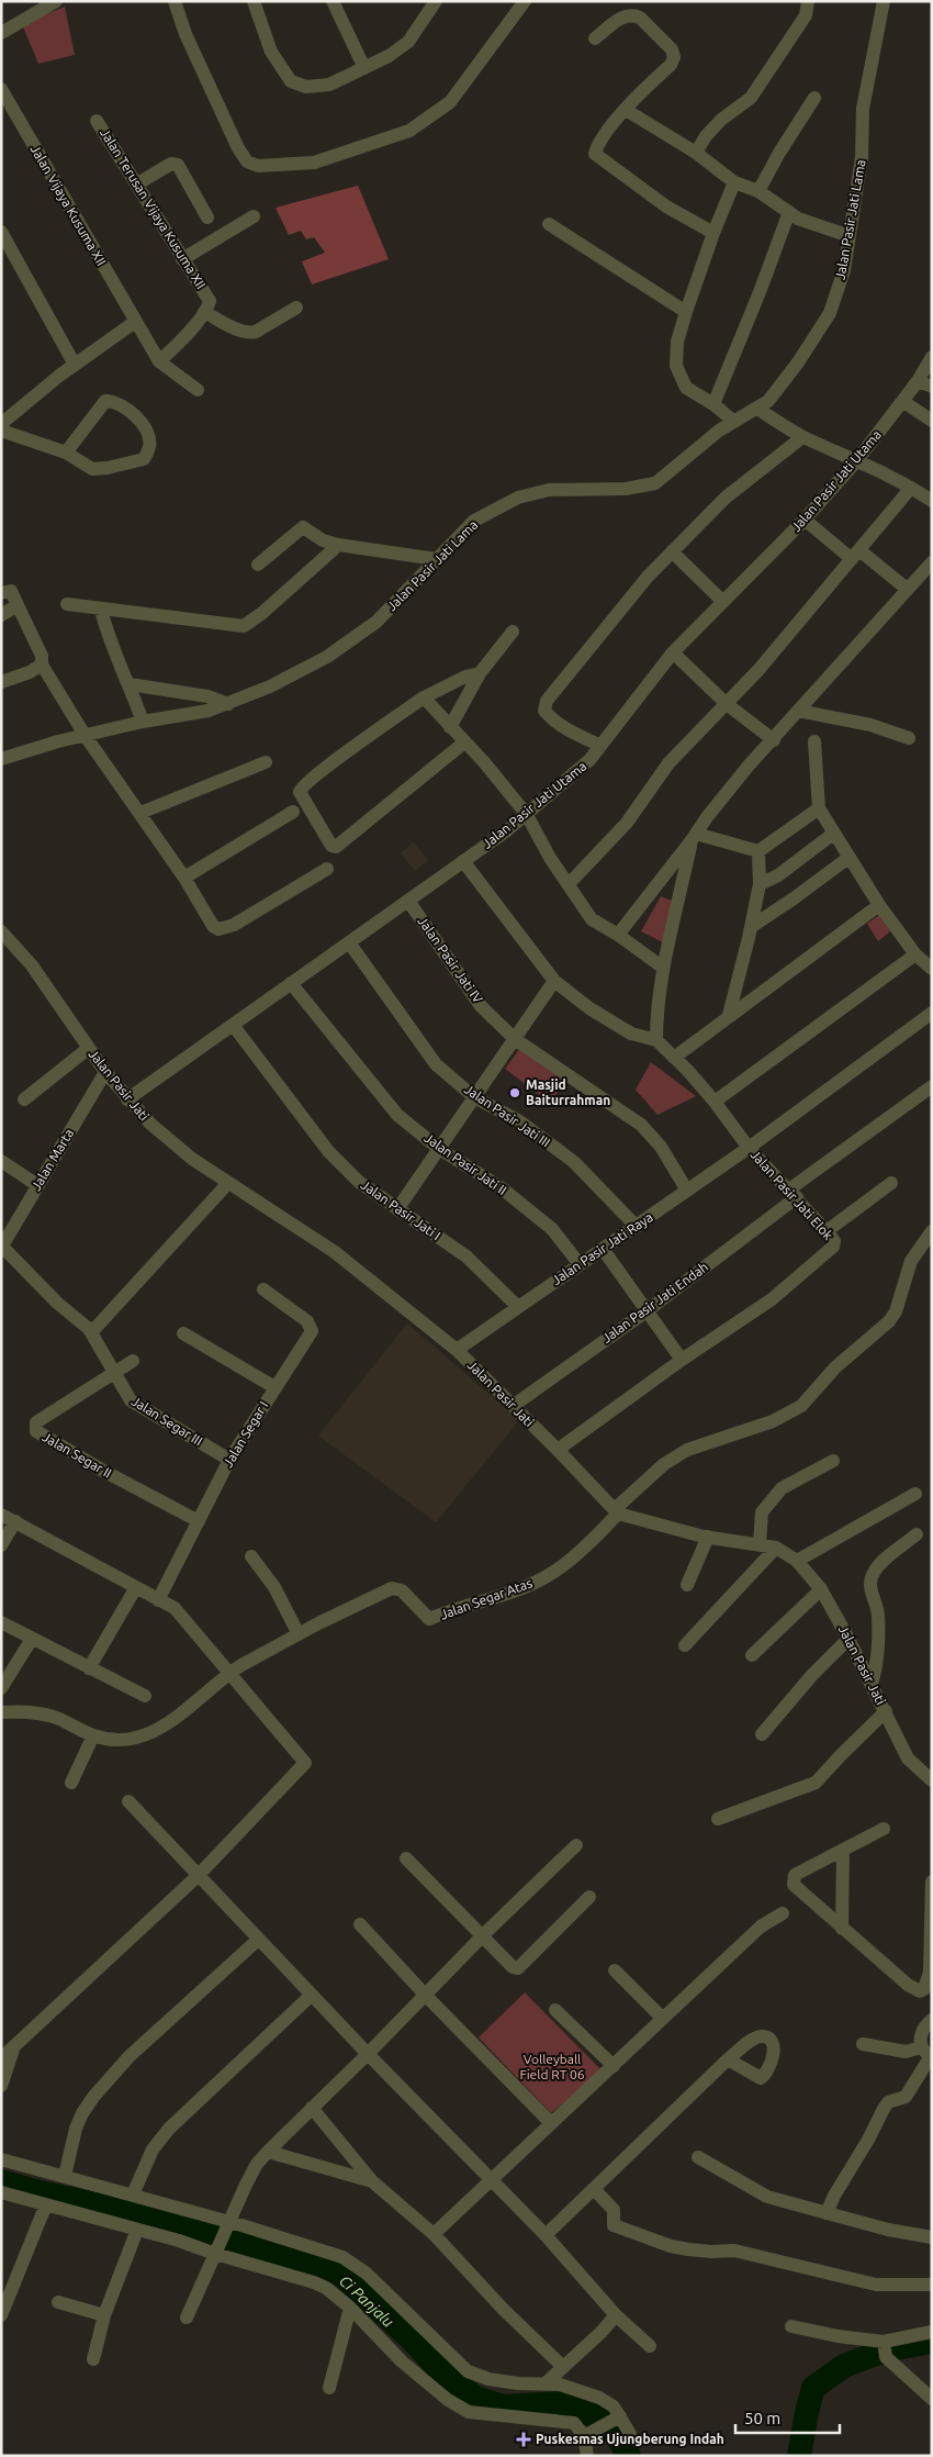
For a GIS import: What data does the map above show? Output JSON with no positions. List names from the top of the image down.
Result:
{
  "streets": {
    "street": [
      "Jalan Vijaya Kusuma XII",
      "Jalan Terusan Vijaya Kusuma XII",
      "Jalan Pasir Jati Lama",
      "Jalan Pasir Jati Utama",
      "Jalan Pasir Jati IV",
      "Jalan Pasir Jati",
      "Jalan Pasir Jati III",
      "Jalan Marta",
      "Jalan Pasir Jati II",
      "Jalan Pasir Jati Elok",
      "Jalan Pasir Jati I",
      "Jalan Pasir Jati Raya",
      "Jalan Pasir Jati Endah",
      "Jalan Segar III",
      "Jalan Segar I",
      "Jalan Segar II",
      "Jalan Segar Atas"
    ]
  },
  "crossings": [
    ["Jalan Pasir Jati Utama", "Jalan Pasir Jati IV"],
    ["Jalan Pasir Jati Utama", "Jalan Pasir Jati"],
    ["Jalan Pasir Jati Utama", "Jalan Pasir Jati III"],
    ["Jalan Pasir Jati Utama", "Jalan Pasir Jati II"],
    ["Jalan Pasir Jati Utama", "Jalan Pasir Jati I"],
    ["Jalan Pasir Jati IV", "Jalan Pasir Jati Raya"],
    ["Jalan Pasir Jati", "Jalan Marta"],
    ["Jalan Pasir Jati", "Jalan Pasir Jati Elok"],
    ["Jalan Pasir Jati", "Jalan Pasir Jati Raya"],
    ["Jalan Pasir Jati", "Jalan Pasir Jati Endah"],
    ["Jalan Pasir Jati", "Jalan Segar Atas"],
    ["Jalan Pasir Jati III", "Jalan Pasir Jati Raya"],
    ["Jalan Pasir Jati II", "Jalan Pasir Jati Raya"],
    ["Jalan Pasir Jati Elok", "Jalan Pasir Jati Raya"],
    ["Jalan Pasir Jati Elok", "Jalan Pasir Jati Endah"],
    ["Jalan Pasir Jati I", "Jalan Pasir Jati Raya"],
    ["Jalan Segar III", "Jalan Segar I"],
    ["Jalan Segar III", "Jalan Segar II"],
    ["Jalan Segar I", "Jalan Segar II"]
  ],
  "water": ["Ci Panjalu"],
  "parks": ["Volleyball Field RT 06"],
  "places": {
    "other": ["Masjid Baiturrahman"],
    "health": ["Puskesmas Ujungberung Indah"]
  },
  "scale_bar": "50 m"
}
